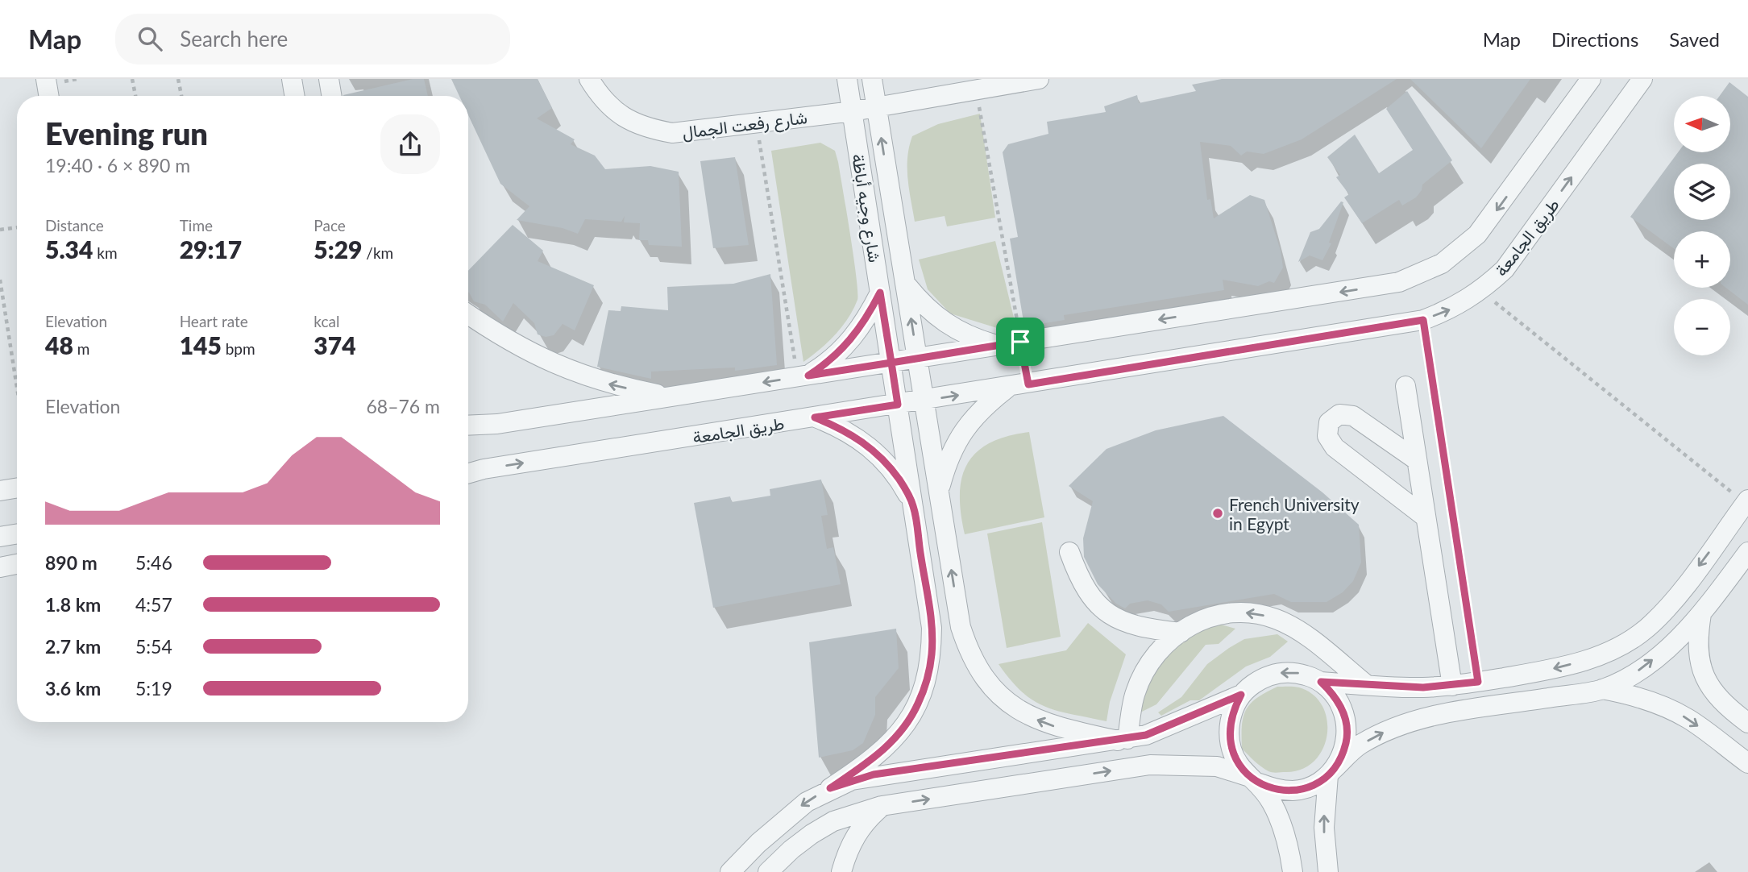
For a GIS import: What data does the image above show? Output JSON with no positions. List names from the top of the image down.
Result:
{
  "streets": {
    "street": ["شارع رفعت الجمال", "شارع وجيه أباظة", "طريق الجامعة"]
  },
  "crossings": [
    ["شارع رفعت الجمال", "شارع وجيه أباظة"],
    ["شارع وجيه أباظة", "طريق الجامعة"]
  ],
  "places": ["French University in Egypt"],
  "north": "left",
  "page": {
    "header": "Map",
    "search": "Search here",
    "nav": ["Map", "Directions", "Saved"],
    "map_buttons": ["+", "−"],
    "heading": ["Evening run", "19:40 · 6 × 890 m"],
    "stats": [
      ["Distance", "5.34 km"],
      ["Time", "29:17"],
      ["Pace", "5:29 /km"],
      ["Elevation", "48 m"],
      ["Heart rate", "145 bpm"],
      ["kcal", "374"]
    ],
    "chart": ["Elevation", "68–76 m"],
    "list": [
      {
        "name": "890 m",
        "note": "5:46"
      },
      {
        "name": "1.8 km",
        "note": "4:57"
      },
      {
        "name": "2.7 km",
        "note": "5:54"
      },
      {
        "name": "3.6 km",
        "note": "5:19"
      }
    ]
  }
}
